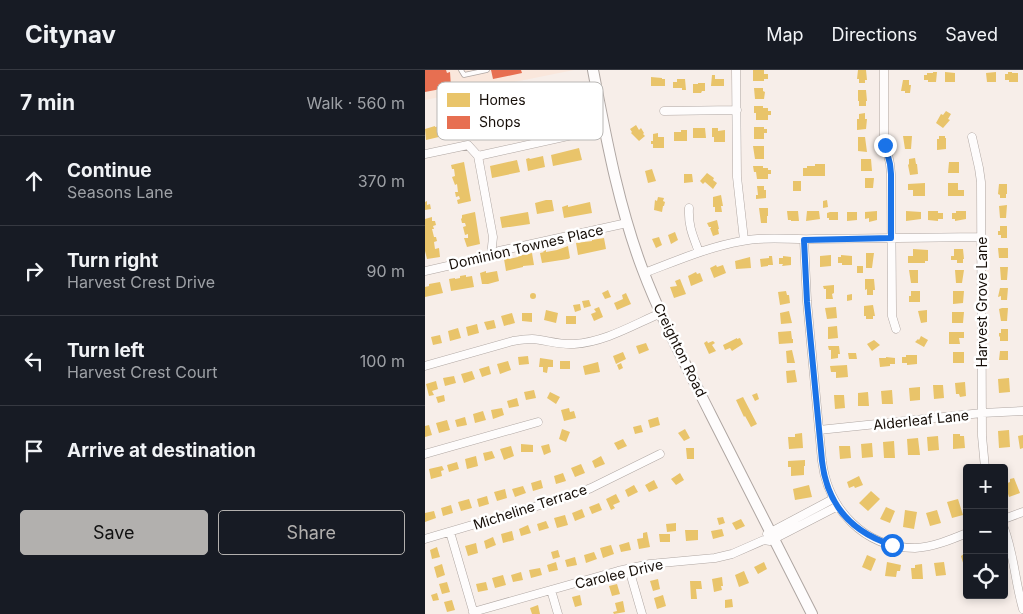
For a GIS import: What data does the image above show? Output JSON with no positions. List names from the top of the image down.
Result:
{
  "streets": {
    "main road": ["Creighton Road"],
    "street": [
      "Dominion Townes Place",
      "Harvest Grove Lane",
      "Alderleaf Lane",
      "Micheline Terrace",
      "Carolee Drive"
    ]
  },
  "crossings": [
    ["Dominion Townes Place", "Creighton Road"],
    ["Harvest Grove Lane", "Alderleaf Lane"],
    ["Creighton Road", "Carolee Drive"]
  ],
  "legend": ["Homes", "Shops"],
  "page": {
    "header": "Citynav",
    "nav": ["Map", "Directions", "Saved"],
    "heading": ["7 min", "Walk · 560 m"],
    "list": [
      ["Continue", "Seasons Lane", "370 m"],
      ["Turn right", "Harvest Crest Drive", "90 m"],
      ["Turn left", "Harvest Crest Court", "100 m"],
      "Arrive at destination"
    ],
    "map_buttons": ["+", "−"],
    "buttons": ["Save", "Share"]
  }
}
